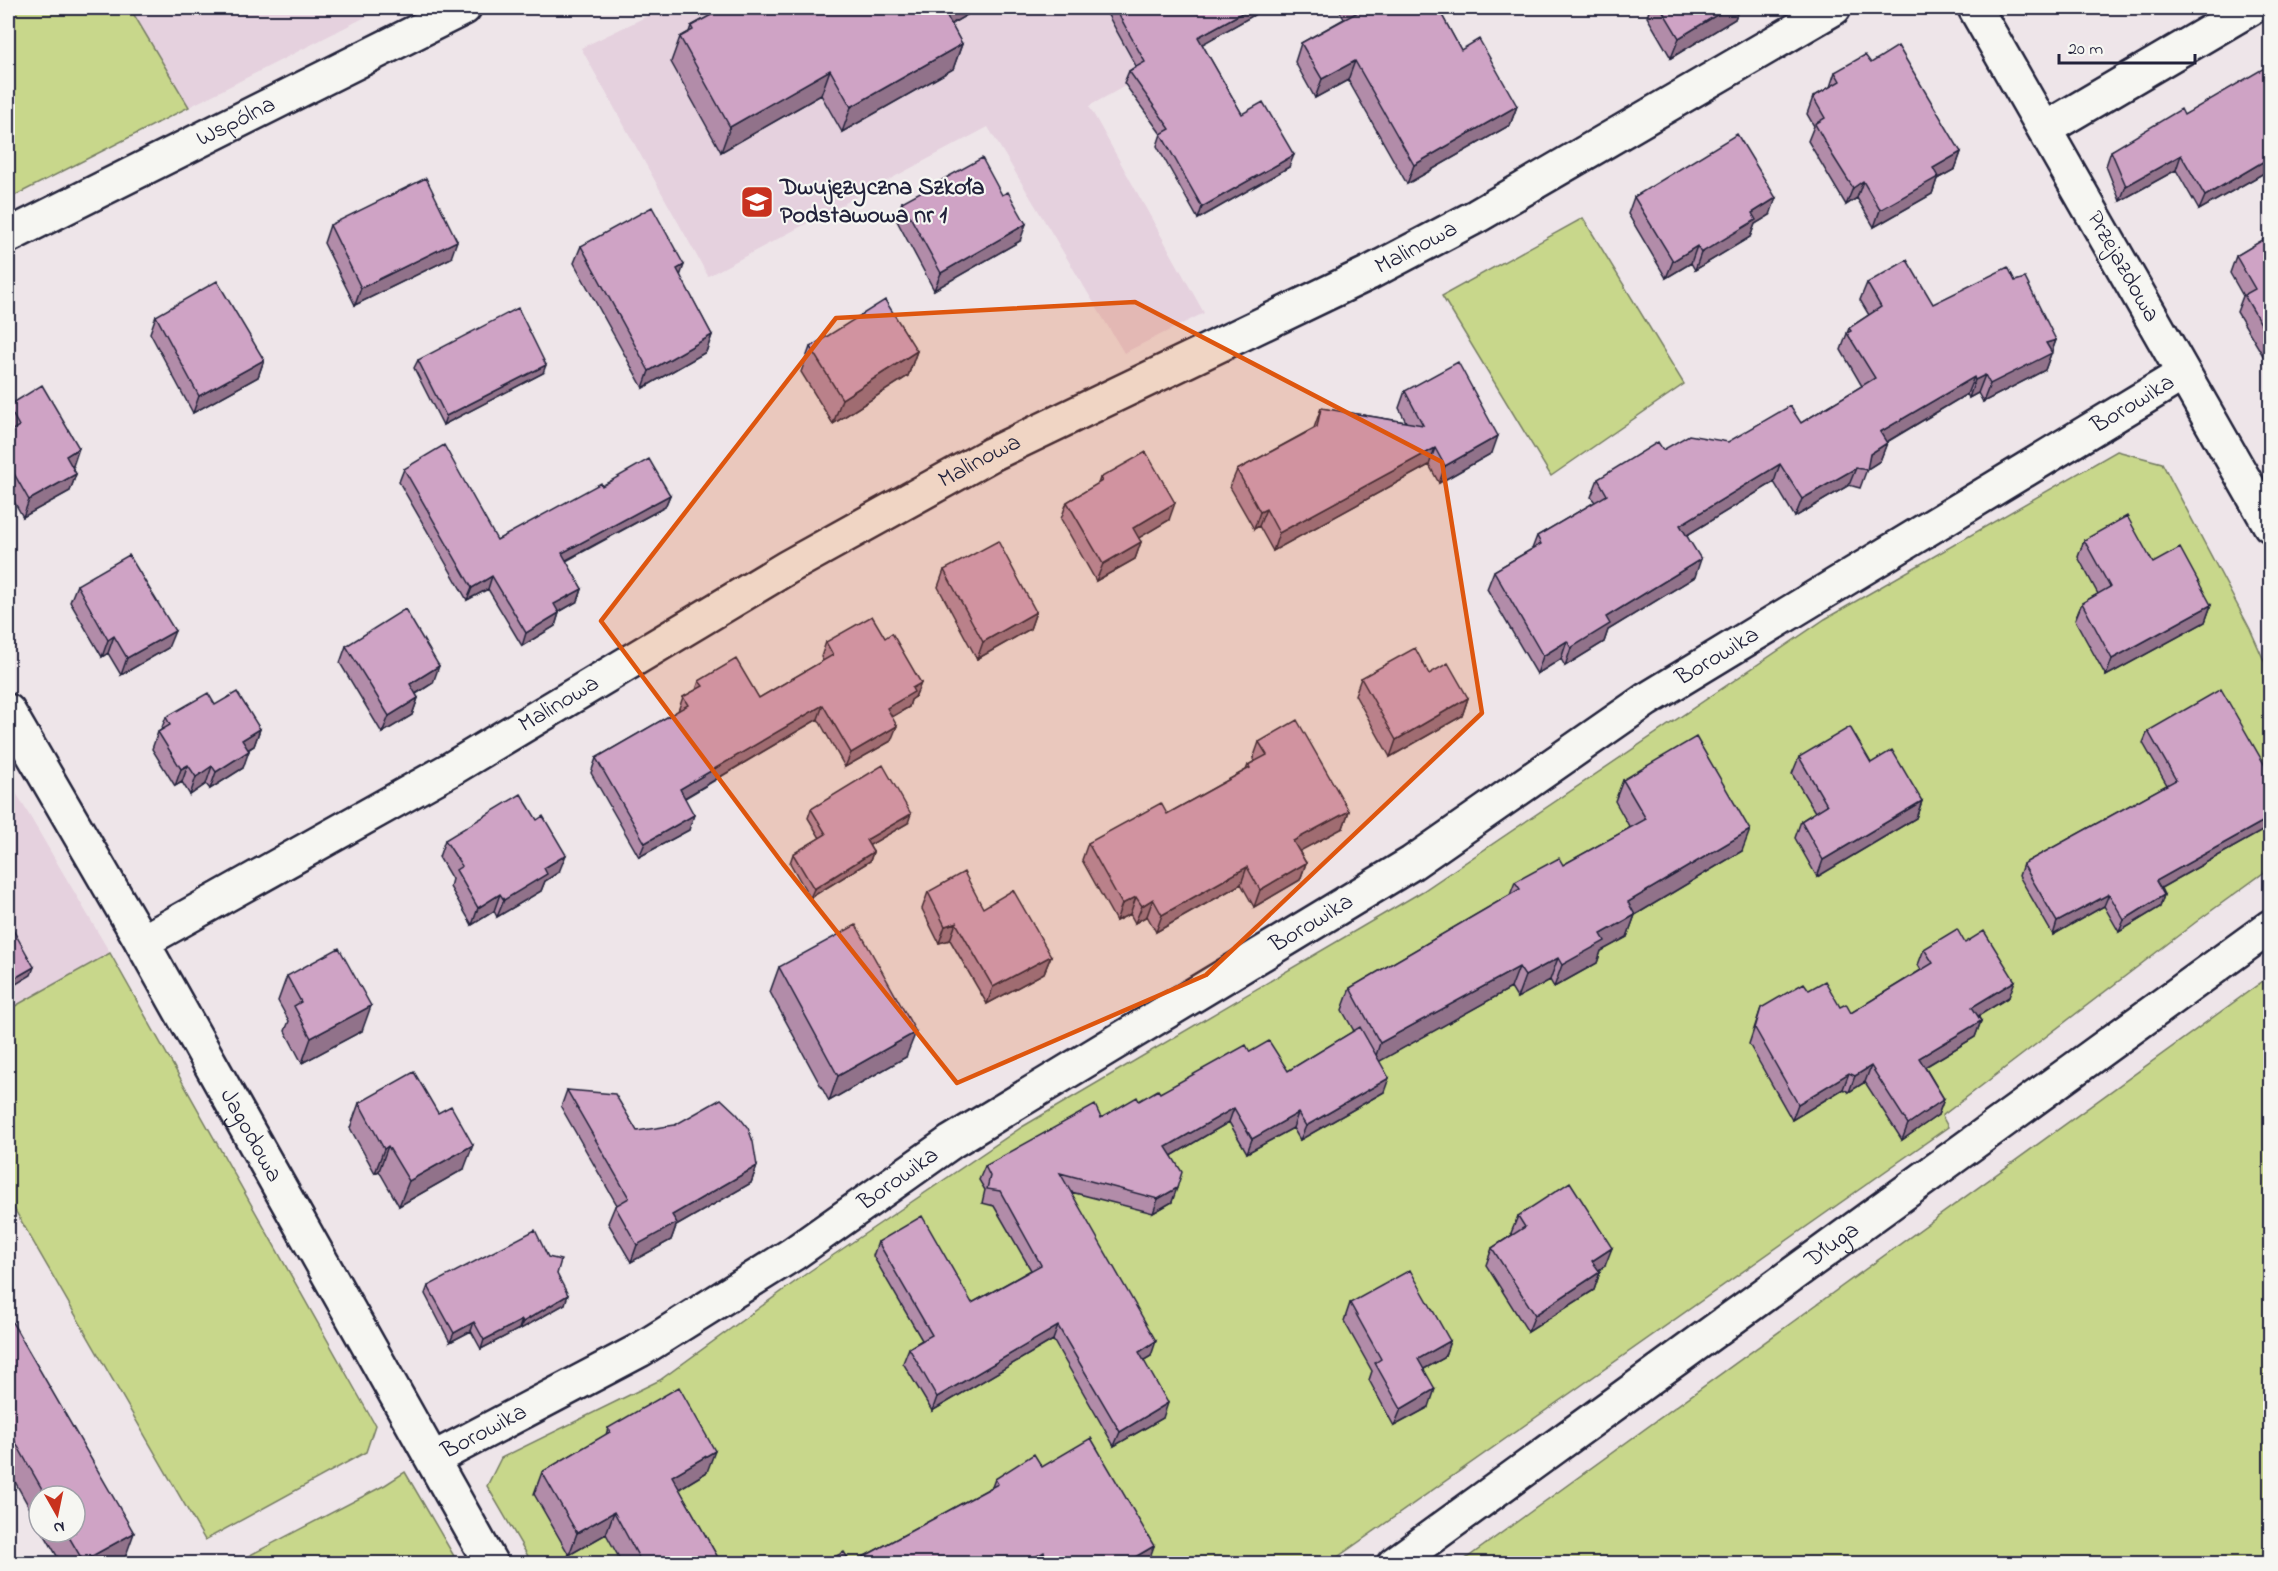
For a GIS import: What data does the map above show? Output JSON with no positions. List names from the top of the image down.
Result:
{
  "streets": {
    "street": [
      "Wspólna",
      "Malinowa",
      "Przejazdowa",
      "Borowika",
      "Jagodowa",
      "Długa"
    ]
  },
  "crossings": [
    ["Malinowa", "Jagodowa"],
    ["Przejazdowa", "Borowika"],
    ["Borowika", "Jagodowa"]
  ],
  "places": {
    "school or university": ["Dwujęzyczna Szkoła Podstawowa nr 1"]
  },
  "scale_bar": "20 m",
  "north": "bottom"
}
